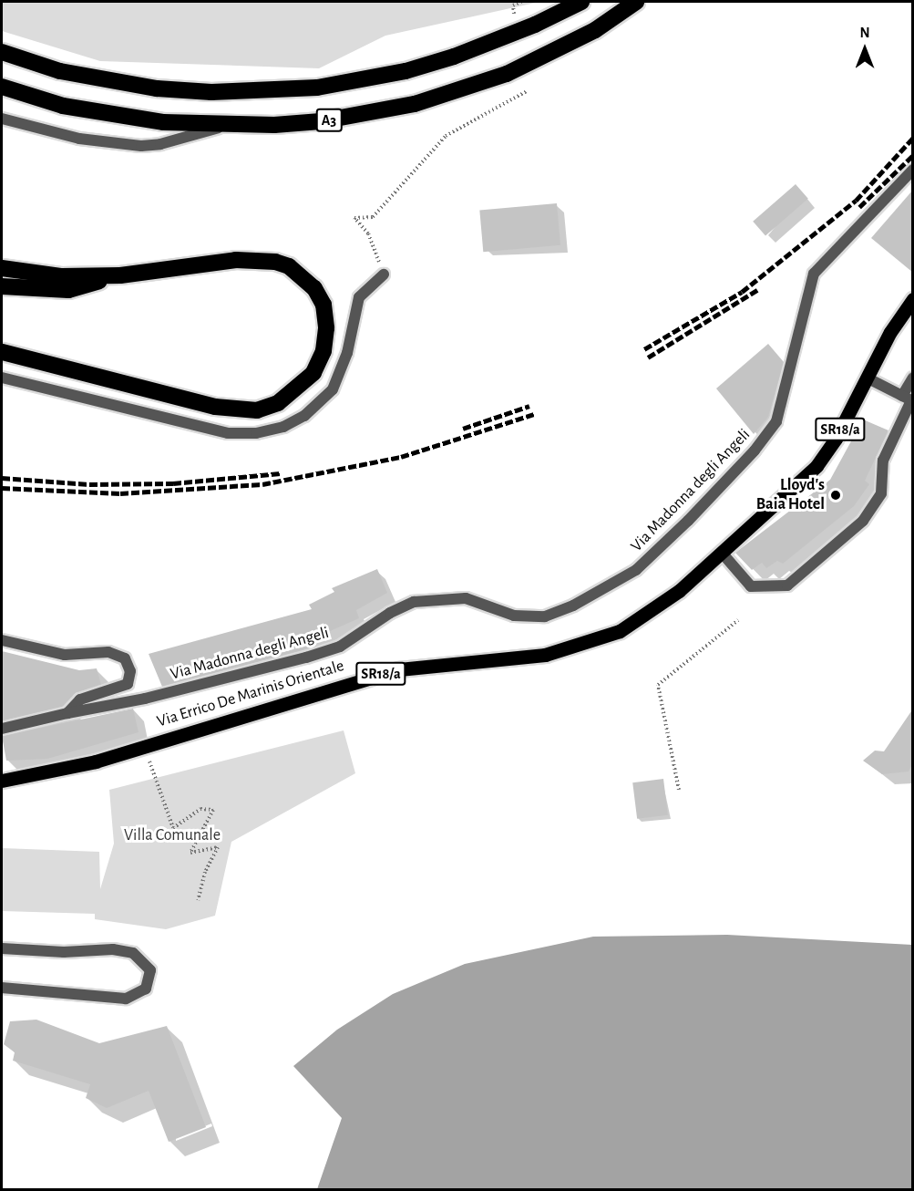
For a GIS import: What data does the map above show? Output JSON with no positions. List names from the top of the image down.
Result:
{
  "streets": {
    "highway": ["A3"],
    "main road": ["SR18/a", "Via Errico De Marinis Orientale"],
    "street": ["Via Madonna degli Angeli"]
  },
  "crossings": [
    ["SR18/a", "Via Errico De Marinis Orientale"]
  ],
  "parks": ["Villa Comunale"],
  "places": ["Lloyd's Baia Hotel"],
  "north": "top"
}
